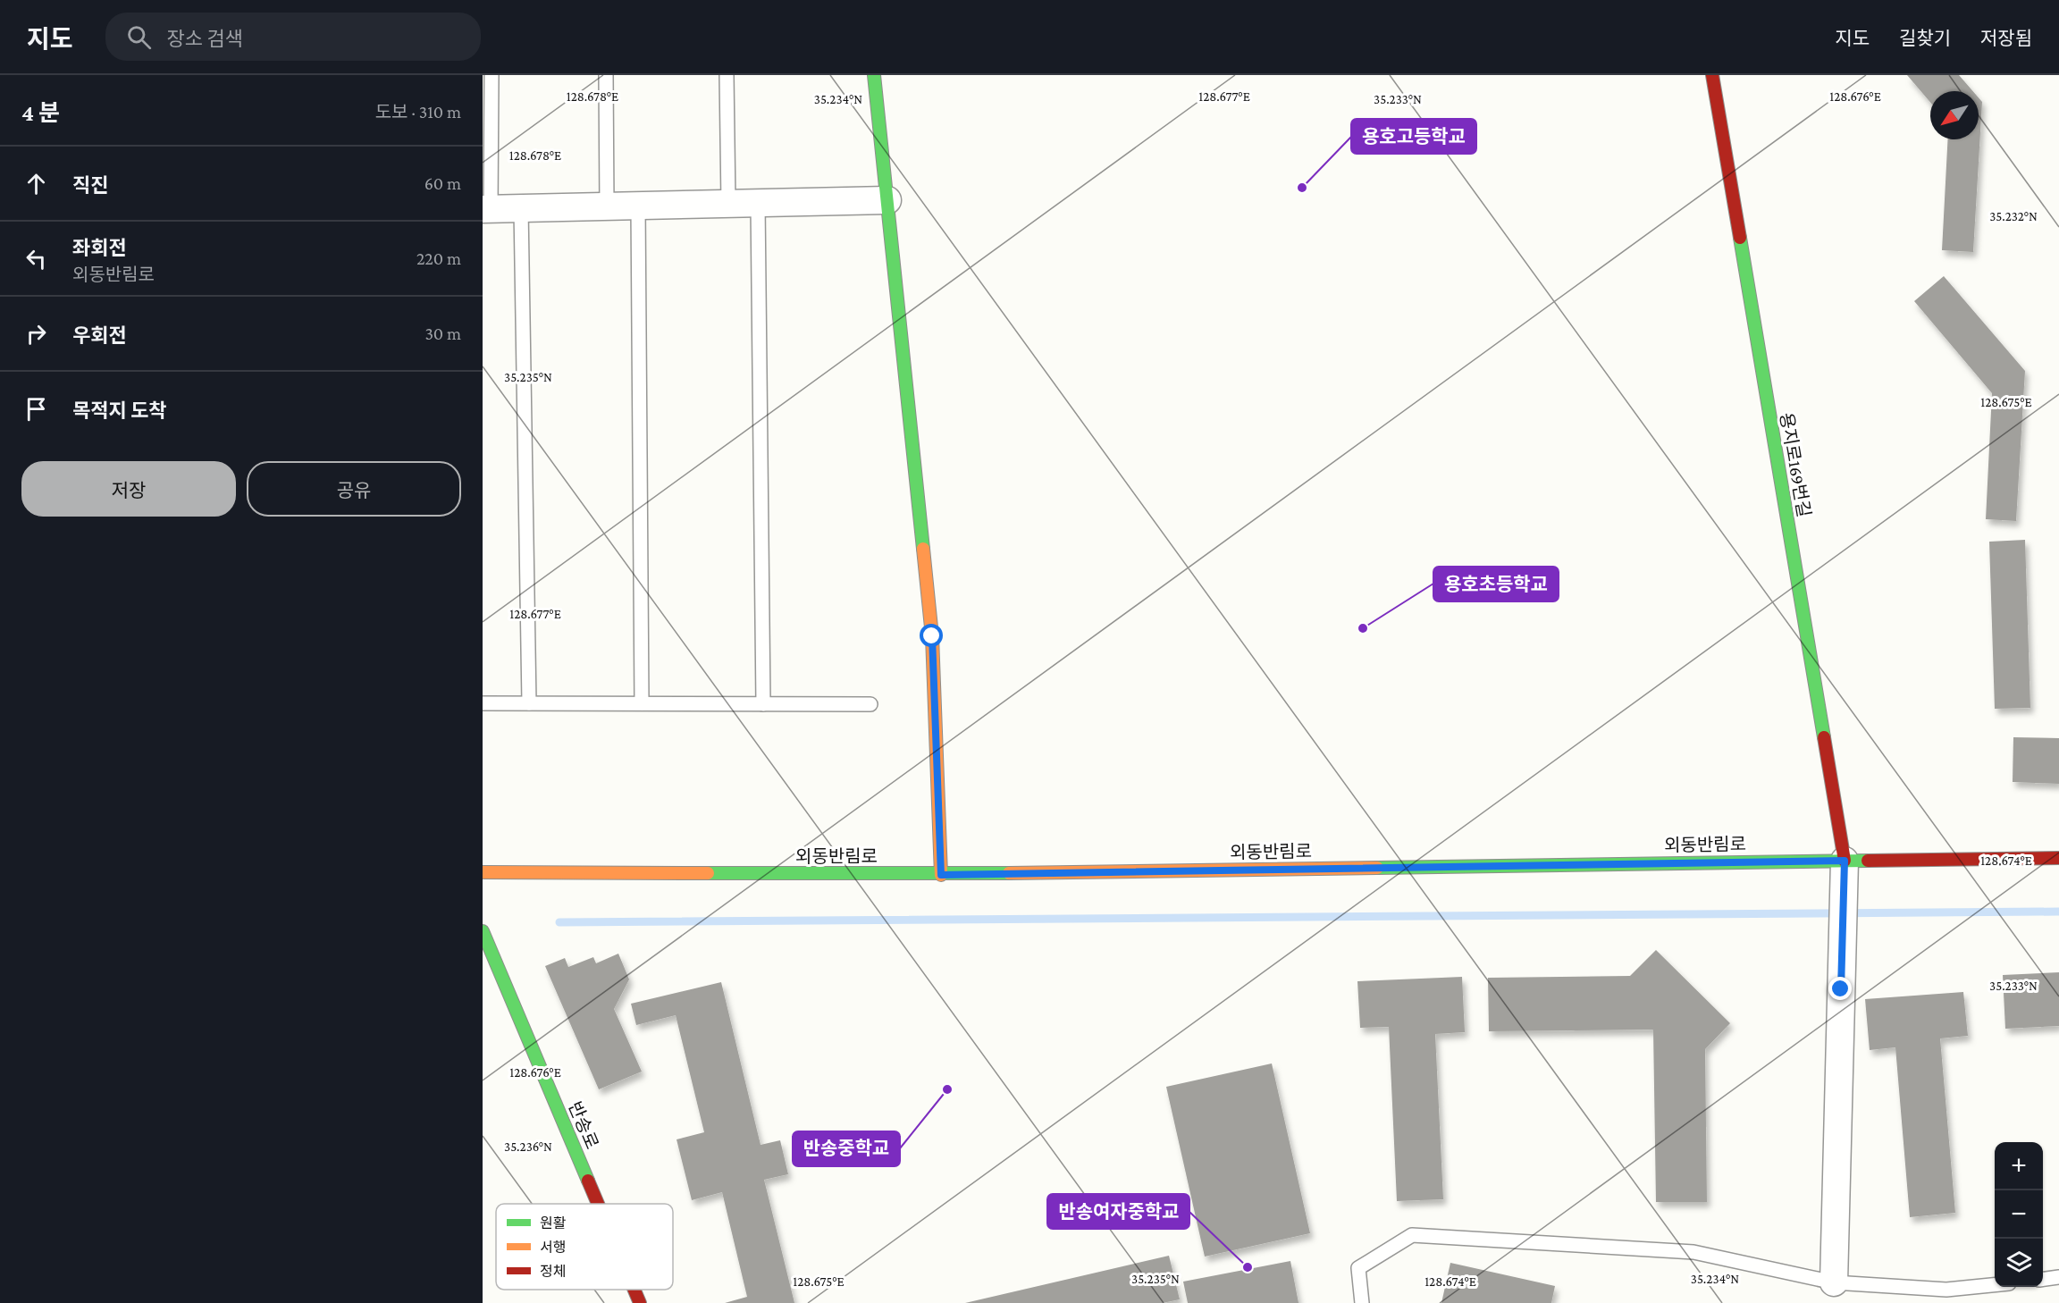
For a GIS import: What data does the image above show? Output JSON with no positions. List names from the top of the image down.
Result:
{
  "streets": {
    "street": ["용지로169번길", "외동반림로", "반송로"]
  },
  "crossings": [
    ["용지로169번길", "외동반림로"]
  ],
  "places": [
    "용호고등학교",
    "용호초등학교",
    "반송중학교",
    "반송여자중학교"
  ],
  "legend": ["원활", "서행", "정체"],
  "north": "bottom left",
  "page": {
    "header": "지도",
    "search": "장소 검색",
    "nav": ["지도", "길찾기", "저장됨"],
    "heading": ["4 분", "도보 · 310 m"],
    "list": [
      ["직진", "60 m"],
      ["좌회전", "외동반림로", "220 m"],
      ["우회전", "30 m"],
      "목적지 도착"
    ],
    "buttons": ["저장", "공유"],
    "map_buttons": ["+", "−"]
  },
  "coordinates": [
    "128.678°E",
    "128.677°E",
    "128.676°E",
    "35.234°N",
    "35.233°N",
    "35.232°N",
    "35.235°N",
    "128.675°E",
    "128.674°E",
    "35.236°N"
  ]
}
